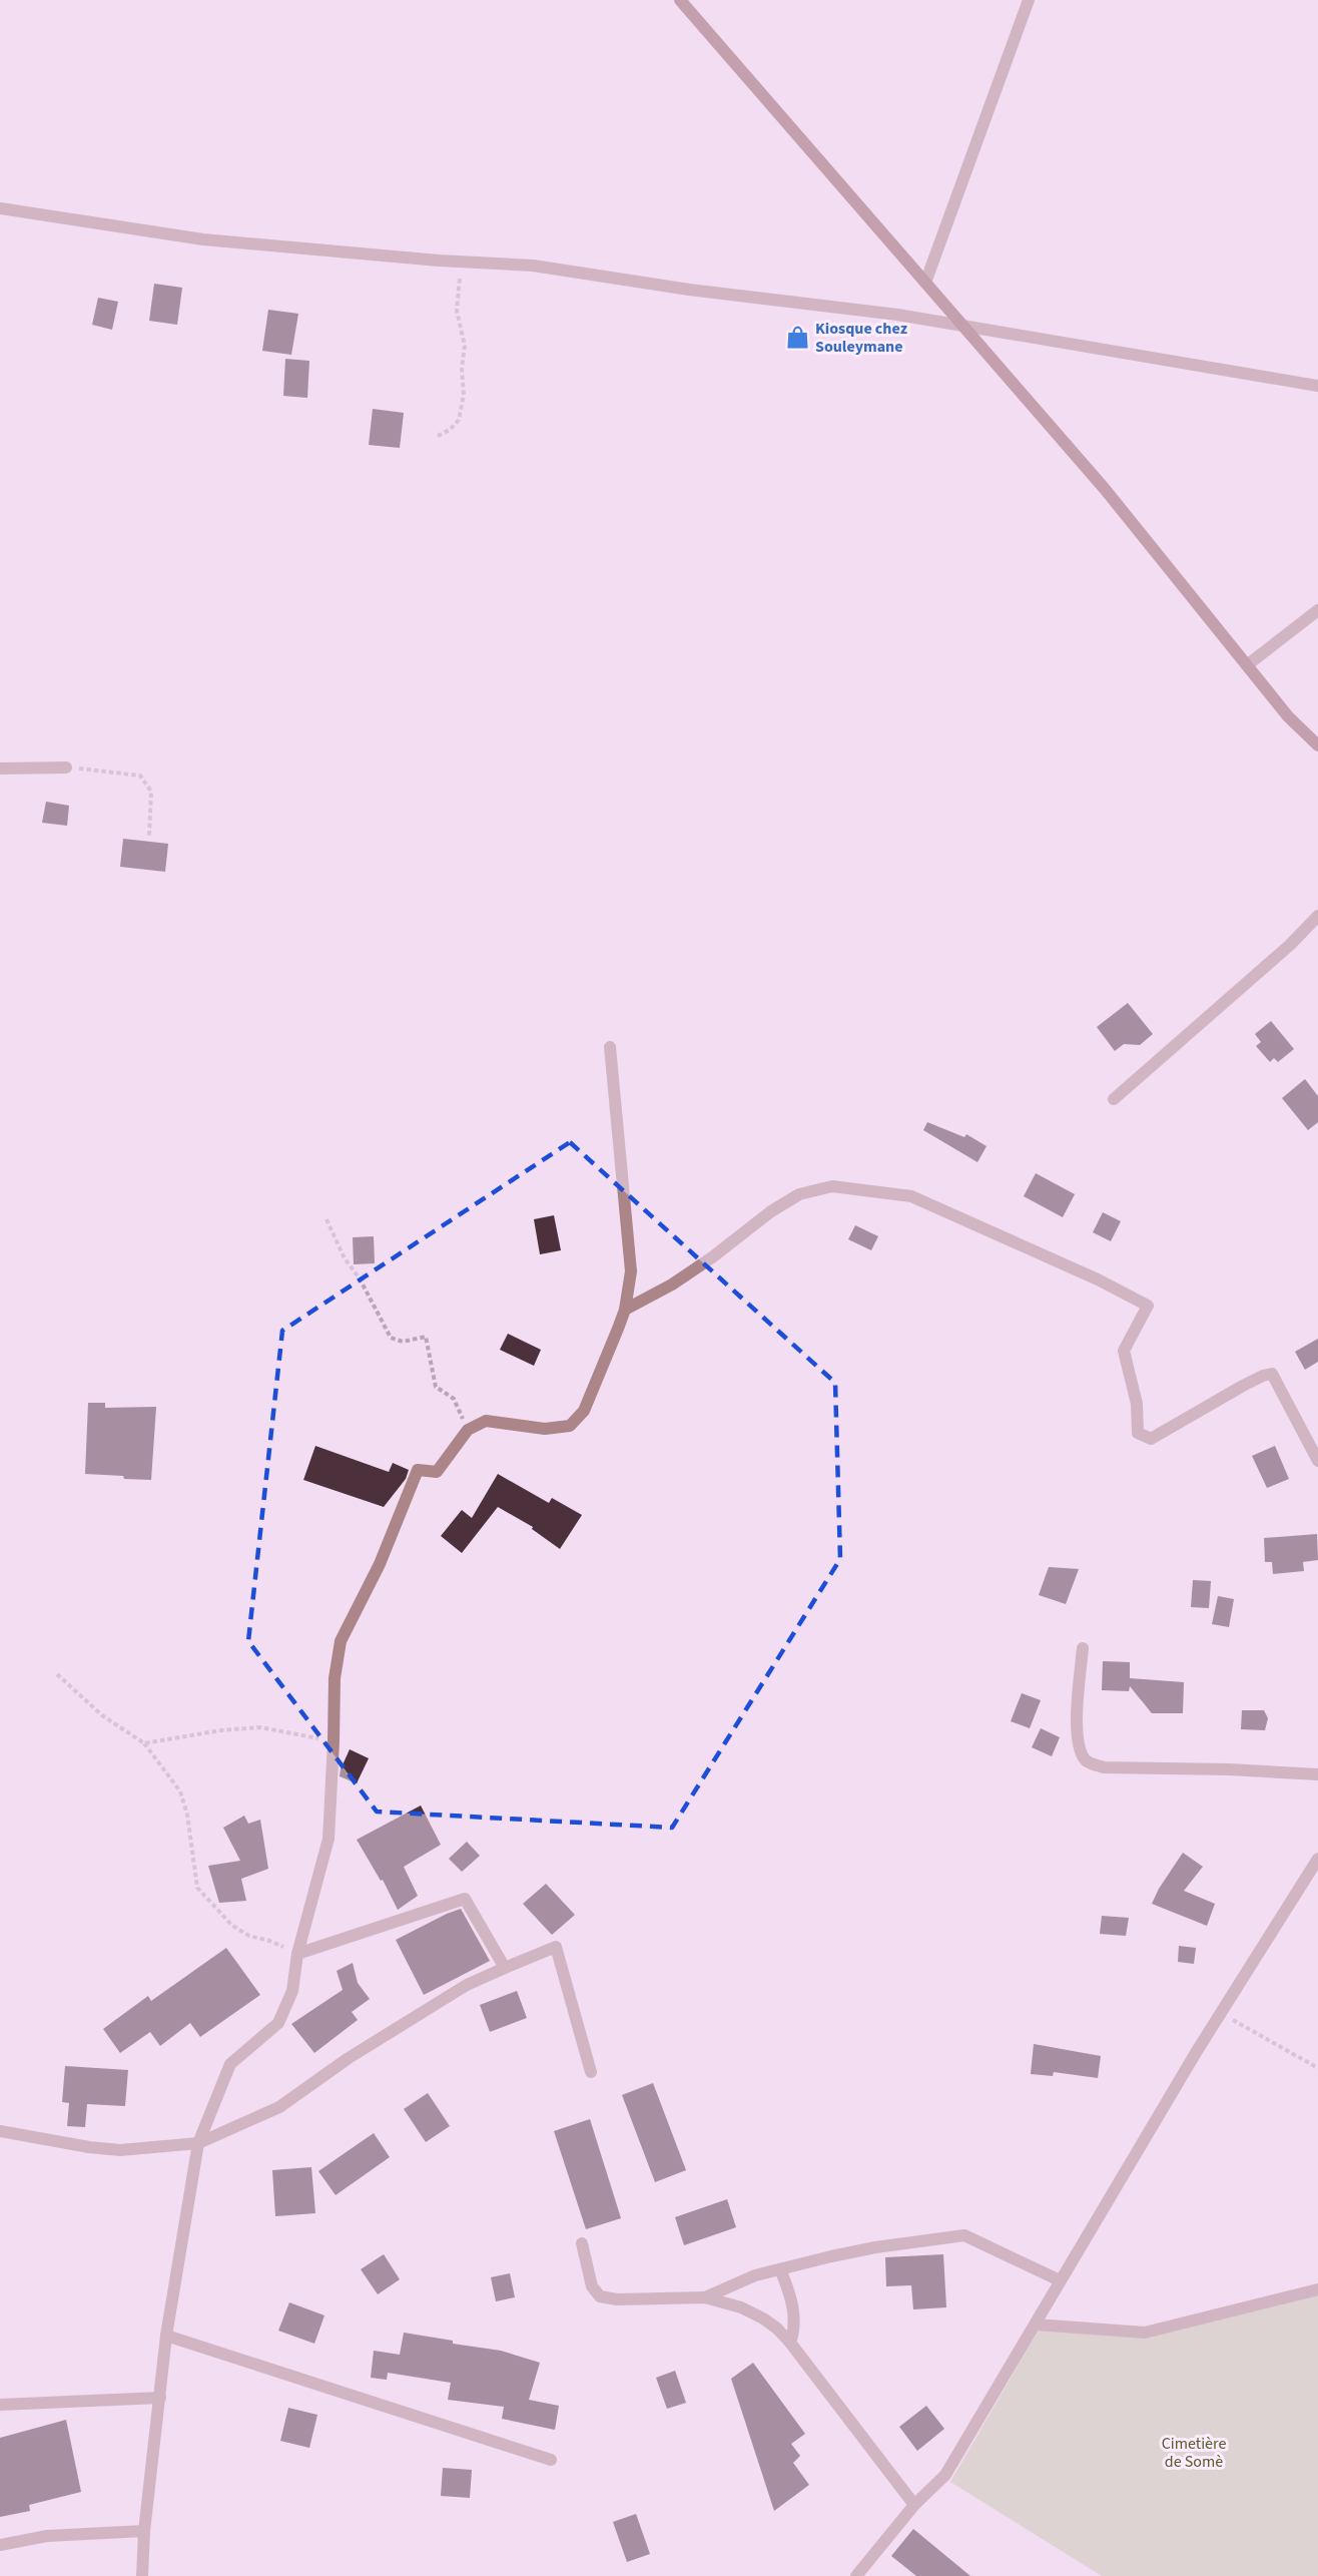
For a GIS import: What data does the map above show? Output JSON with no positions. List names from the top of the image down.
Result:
{
  "parks": ["Cimetière de Somè"],
  "places": {
    "shop": ["Kiosque chez Souleymane"]
  }
}
